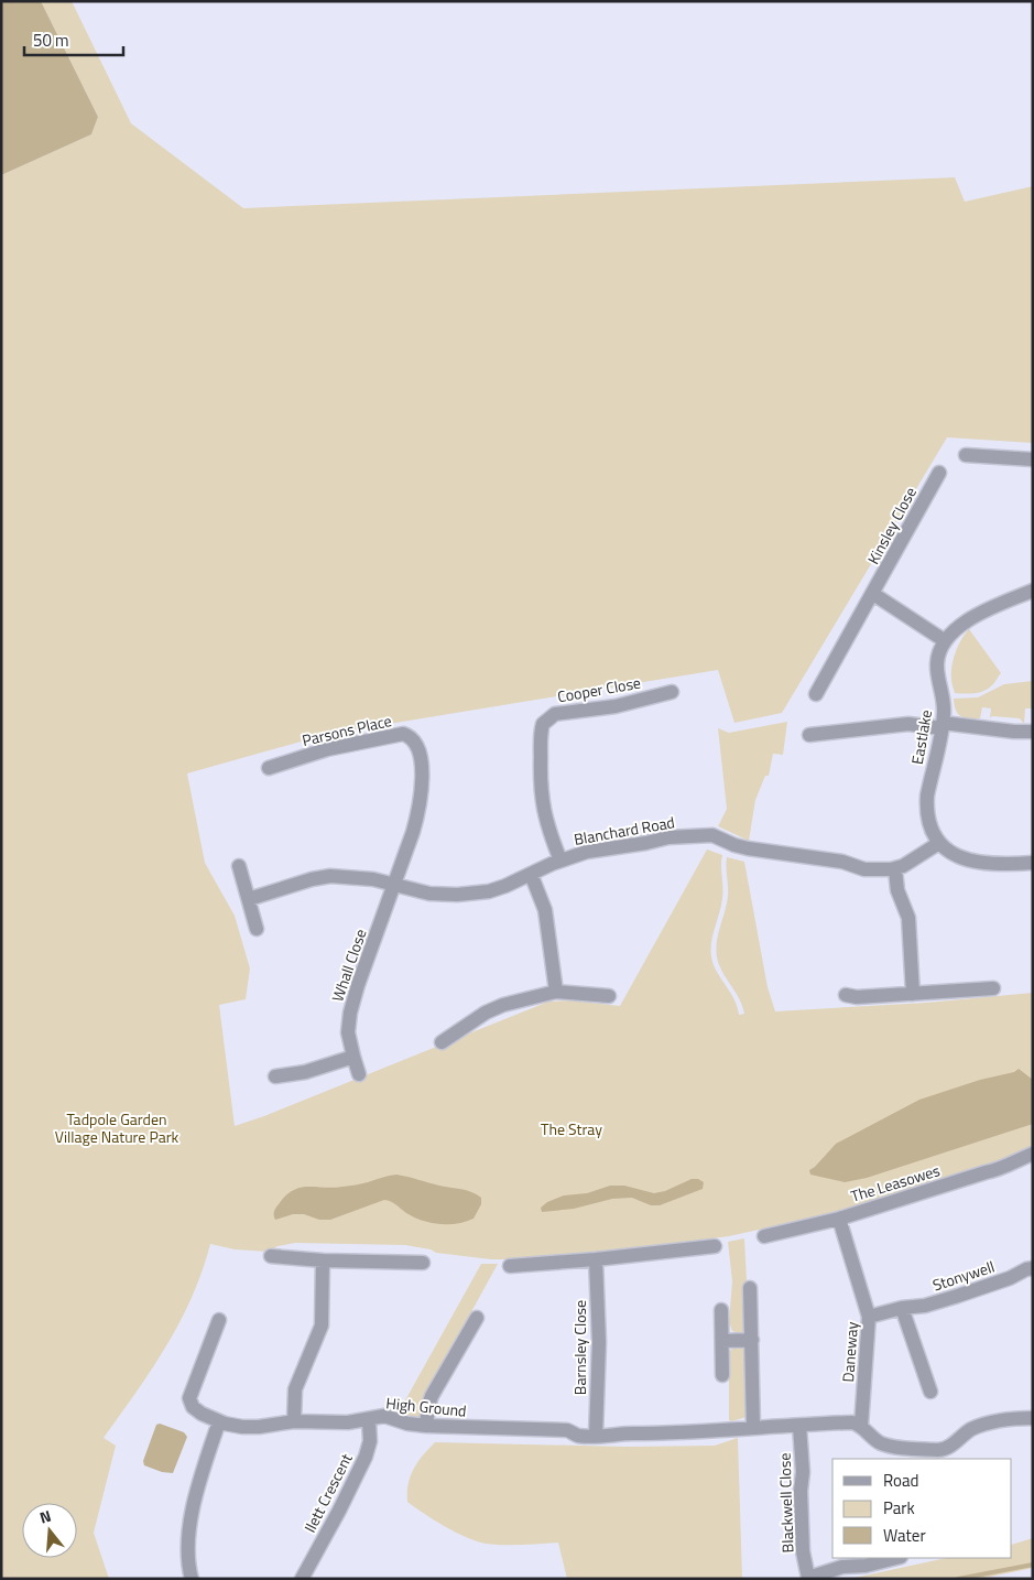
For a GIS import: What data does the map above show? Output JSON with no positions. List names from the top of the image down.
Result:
{
  "streets": {
    "street": [
      "Kinsley Close",
      "Cooper Close",
      "Parsons Place",
      "Eastlake",
      "Blanchard Road",
      "Whall Close",
      "The Leasowes",
      "Stonywell",
      "Barnsley Close",
      "Daneway",
      "High Ground",
      "Ilett Crescent",
      "Blackwell Close"
    ]
  },
  "crossings": [
    ["Cooper Close", "Blanchard Road"],
    ["Parsons Place", "Blanchard Road"],
    ["Parsons Place", "Whall Close"],
    ["Blanchard Road", "Whall Close"],
    ["The Leasowes", "Daneway"],
    ["Stonywell", "Daneway"],
    ["Barnsley Close", "High Ground"],
    ["Daneway", "High Ground"],
    ["High Ground", "Ilett Crescent"],
    ["High Ground", "Blackwell Close"]
  ],
  "parks": ["Tadpole Garden Village Nature Park", "The Stray"],
  "legend": ["Road", "Park", "Water"],
  "scale_bar": "50 m",
  "north": "top"
}
